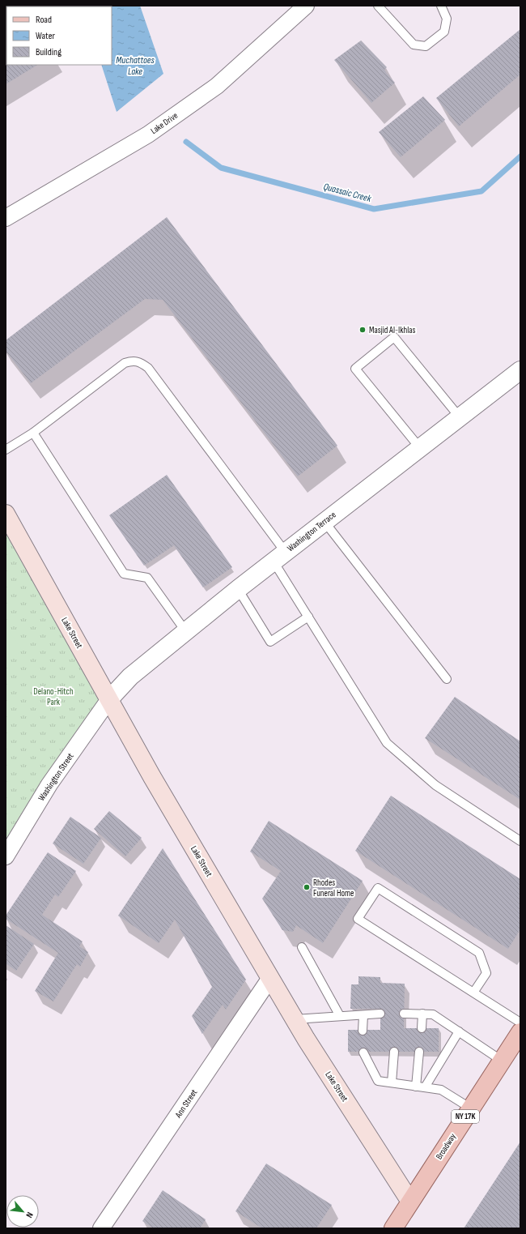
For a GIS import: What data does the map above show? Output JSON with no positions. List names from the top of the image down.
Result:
{
  "streets": {
    "main road": ["Lake Street", "NY 17K", "Broadway"],
    "street": [
      "Lake Drive",
      "Washington Terrace",
      "Washington Street",
      "Ann Street"
    ]
  },
  "crossings": [
    ["Washington Terrace", "Lake Street"],
    ["Washington Terrace", "Washington Street"],
    ["Lake Street", "Washington Street"],
    ["Lake Street", "Ann Street"],
    ["Lake Street", "Broadway"]
  ],
  "water": ["Muchattoes Lake", "Quassaic Creek"],
  "parks": ["Delano-Hitch Park"],
  "places": ["Masjid Al-Ikhlas", "Rhodes Funeral Home"],
  "legend": ["Road", "Water", "Building"],
  "north": "bottom right"
}
